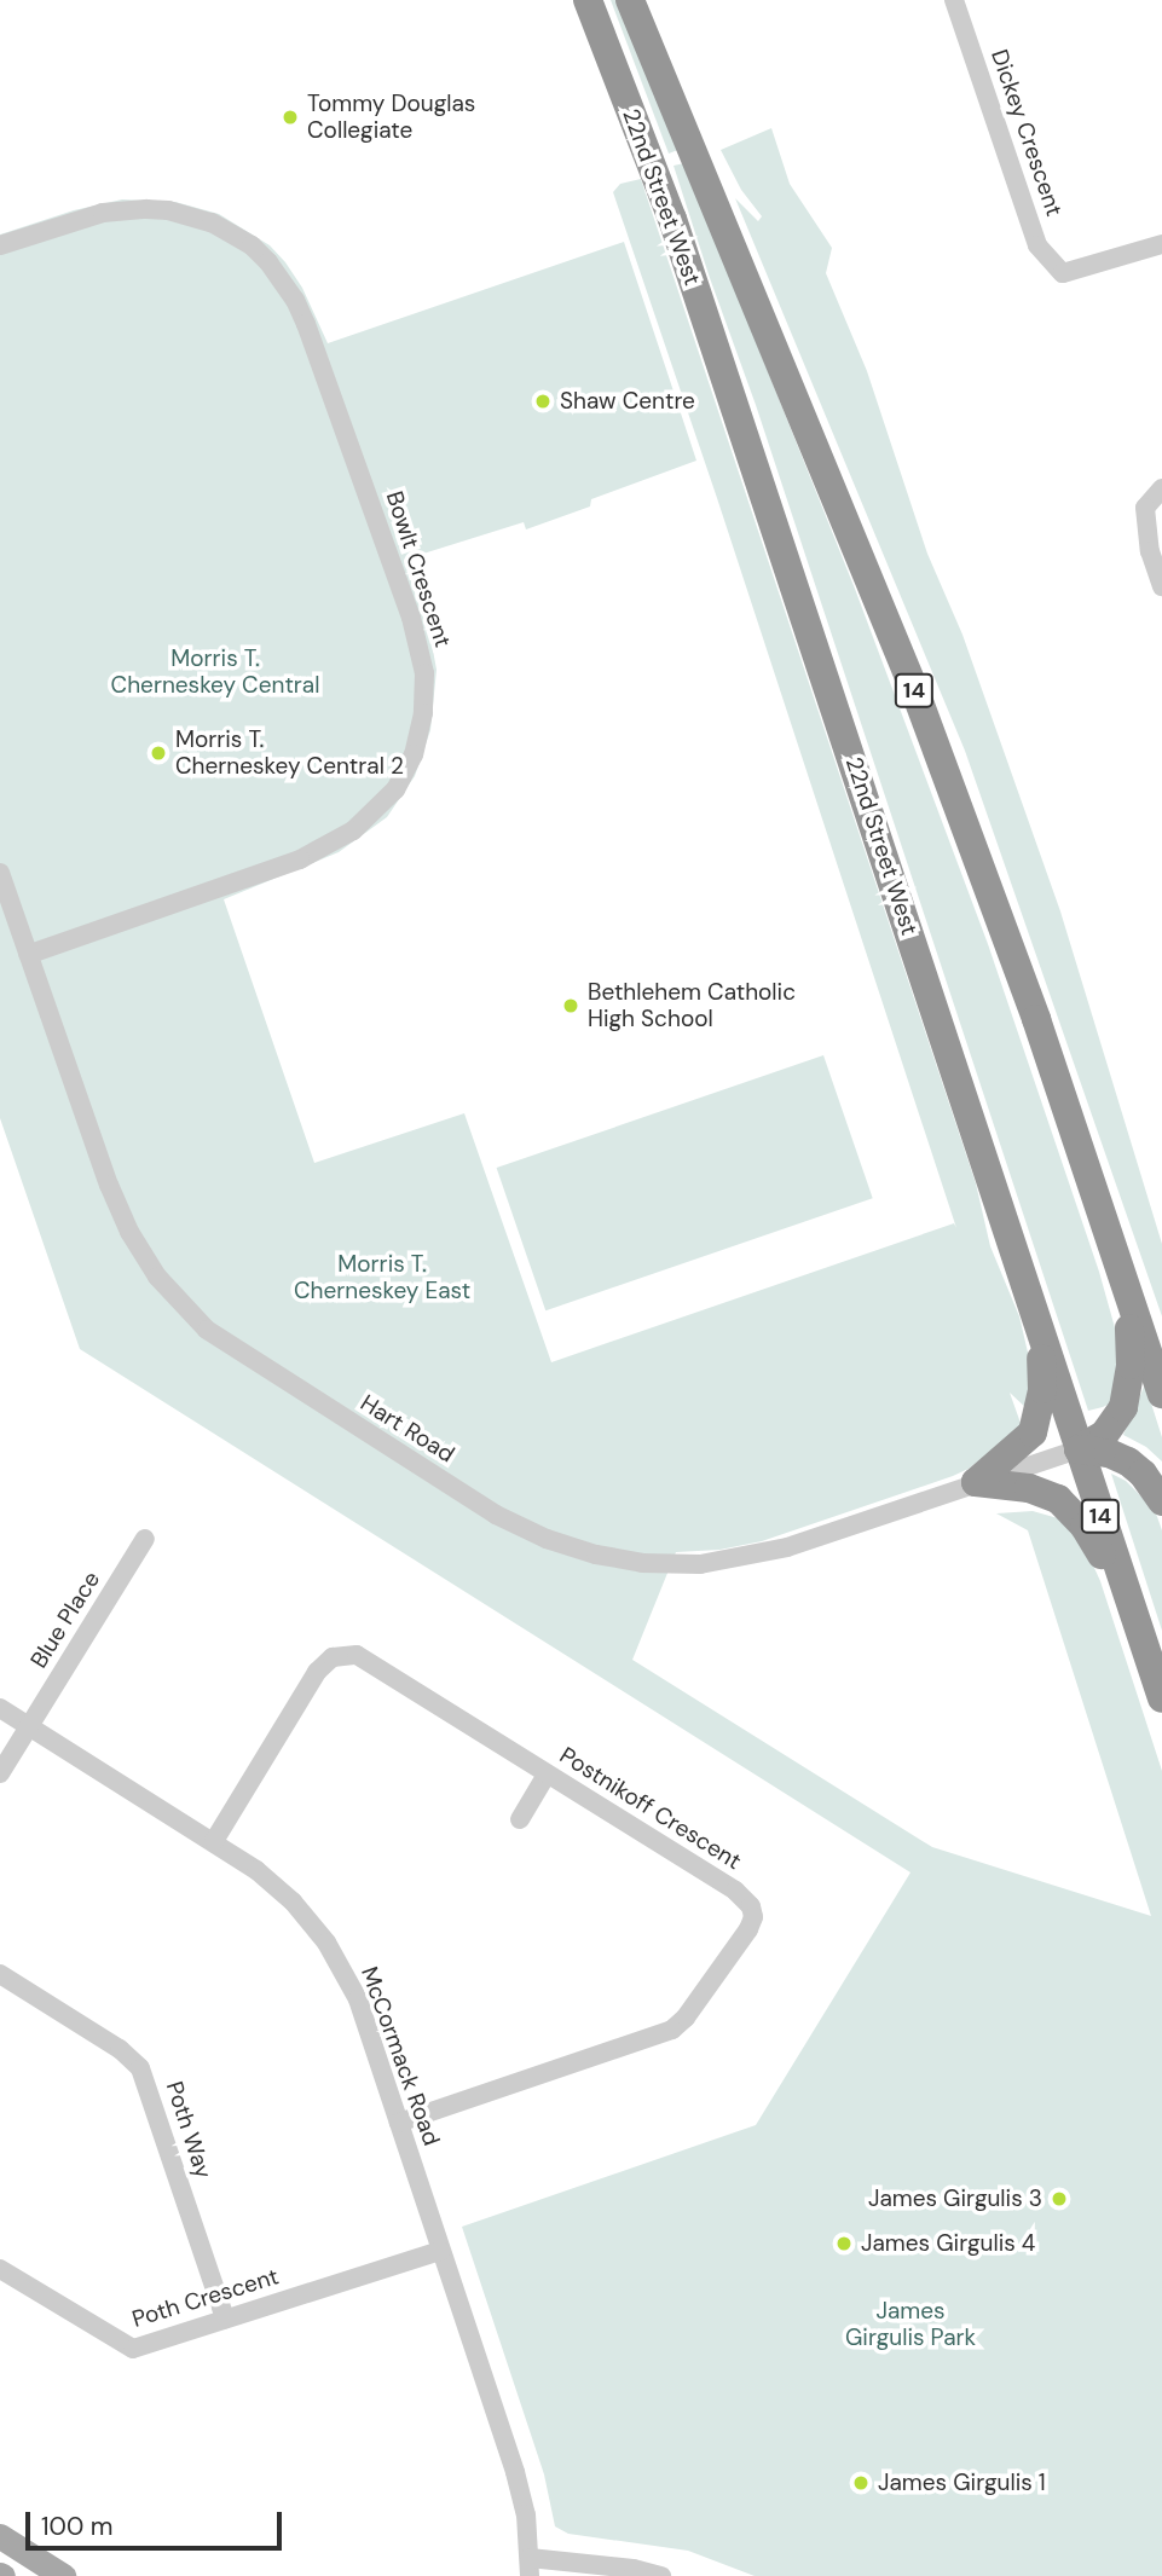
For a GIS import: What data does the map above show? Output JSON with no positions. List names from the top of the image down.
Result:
{
  "streets": {
    "highway": ["22nd Street West", "14"],
    "street": [
      "Dickey Crescent",
      "Bowlt Crescent",
      "Hart Road",
      "Blue Place",
      "Postnikoff Crescent",
      "McCormack Road",
      "Poth Way",
      "Poth Crescent"
    ]
  },
  "crossings": [
    ["22nd Street West", "Hart Road"],
    ["Bowlt Crescent", "Hart Road"],
    ["Blue Place", "McCormack Road"],
    ["Postnikoff Crescent", "McCormack Road"],
    ["McCormack Road", "Poth Crescent"],
    ["Poth Way", "Poth Crescent"]
  ],
  "parks": ["Morris T. Cherneskey Central", "Morris T. Cherneskey East", "James Girgulis Park"],
  "places": [
    "Tommy Douglas Collegiate",
    "Shaw Centre",
    "Morris T. Cherneskey Central 2",
    "Bethlehem Catholic High School",
    "James Girgulis 3",
    "James Girgulis 4",
    "James Girgulis 1"
  ],
  "scale_bar": "100 m"
}
